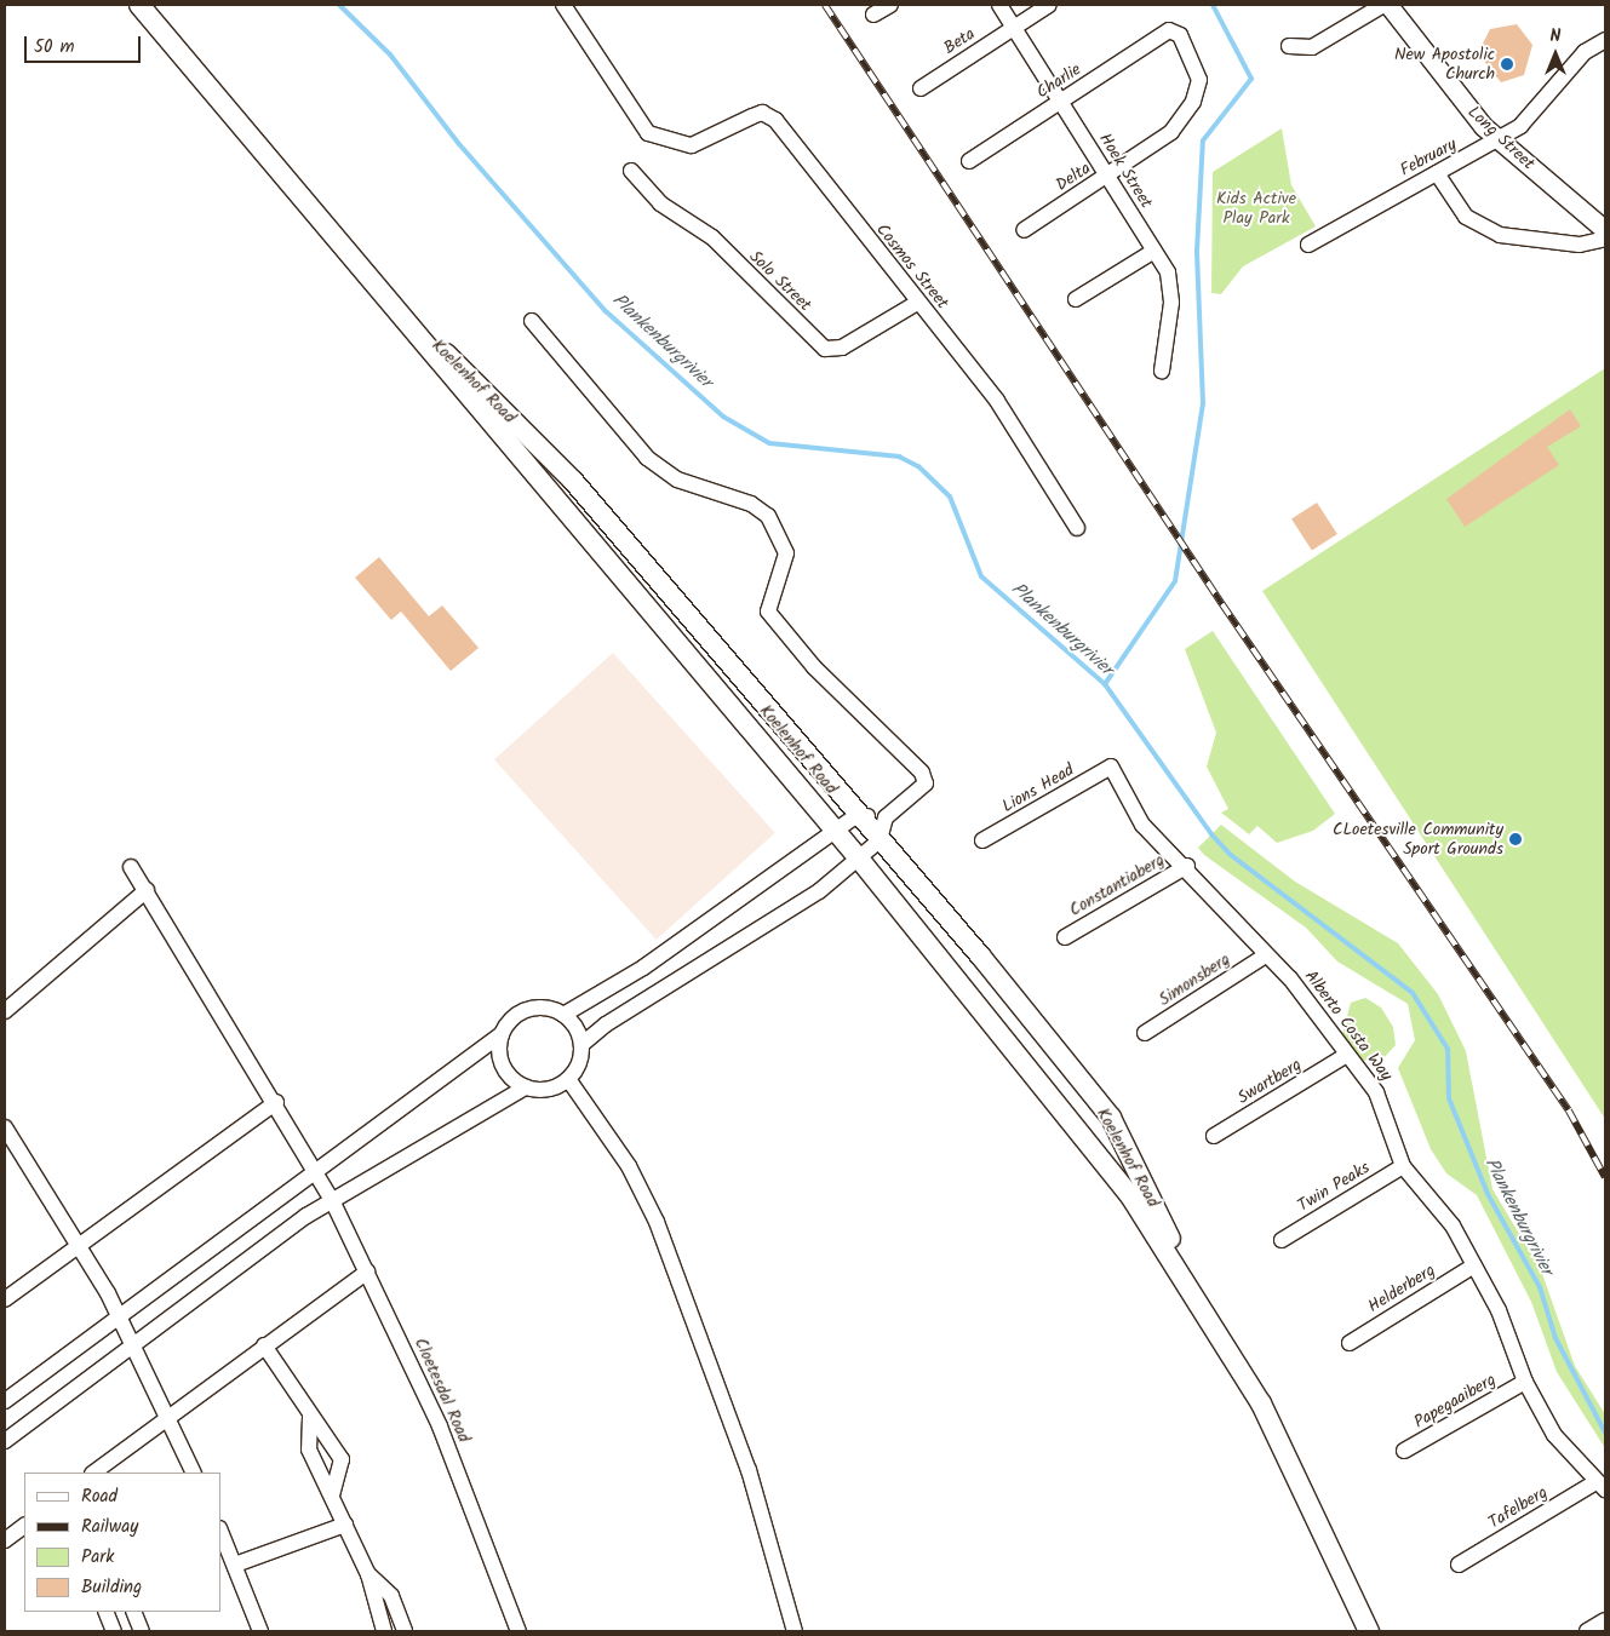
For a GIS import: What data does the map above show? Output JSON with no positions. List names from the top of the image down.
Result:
{
  "streets": {
    "main road": ["Koelenhof Road"],
    "street": [
      "Beta",
      "Charlie",
      "Long Street",
      "February",
      "Hoek Street",
      "Delta",
      "Cosmos Street",
      "Solo Street",
      "Lions Head",
      "Constantiaberg",
      "Simonsberg",
      "Alberto Costa Way",
      "Swartberg",
      "Twin Peaks",
      "Helderberg",
      "Cloetesdal Road",
      "Papegaaiberg",
      "Tafelberg"
    ]
  },
  "crossings": [
    ["Beta", "Hoek Street"],
    ["Charlie", "Hoek Street"],
    ["Charlie", "Delta"],
    ["Long Street", "February"],
    ["Hoek Street", "Delta"],
    ["Cosmos Street", "Solo Street"],
    ["Lions Head", "Alberto Costa Way"],
    ["Constantiaberg", "Alberto Costa Way"],
    ["Simonsberg", "Alberto Costa Way"],
    ["Alberto Costa Way", "Swartberg"],
    ["Alberto Costa Way", "Twin Peaks"],
    ["Alberto Costa Way", "Helderberg"],
    ["Alberto Costa Way", "Papegaaiberg"],
    ["Alberto Costa Way", "Tafelberg"]
  ],
  "water": ["Plankenburgrivier"],
  "parks": ["Kids Active Play Park"],
  "places": ["New Apostolic Church", "CLoetesville Community Sport Grounds"],
  "legend": [
    "Road",
    "Railway",
    "Park",
    "Building"
  ],
  "scale_bar": "50 m",
  "north": "top"
}
